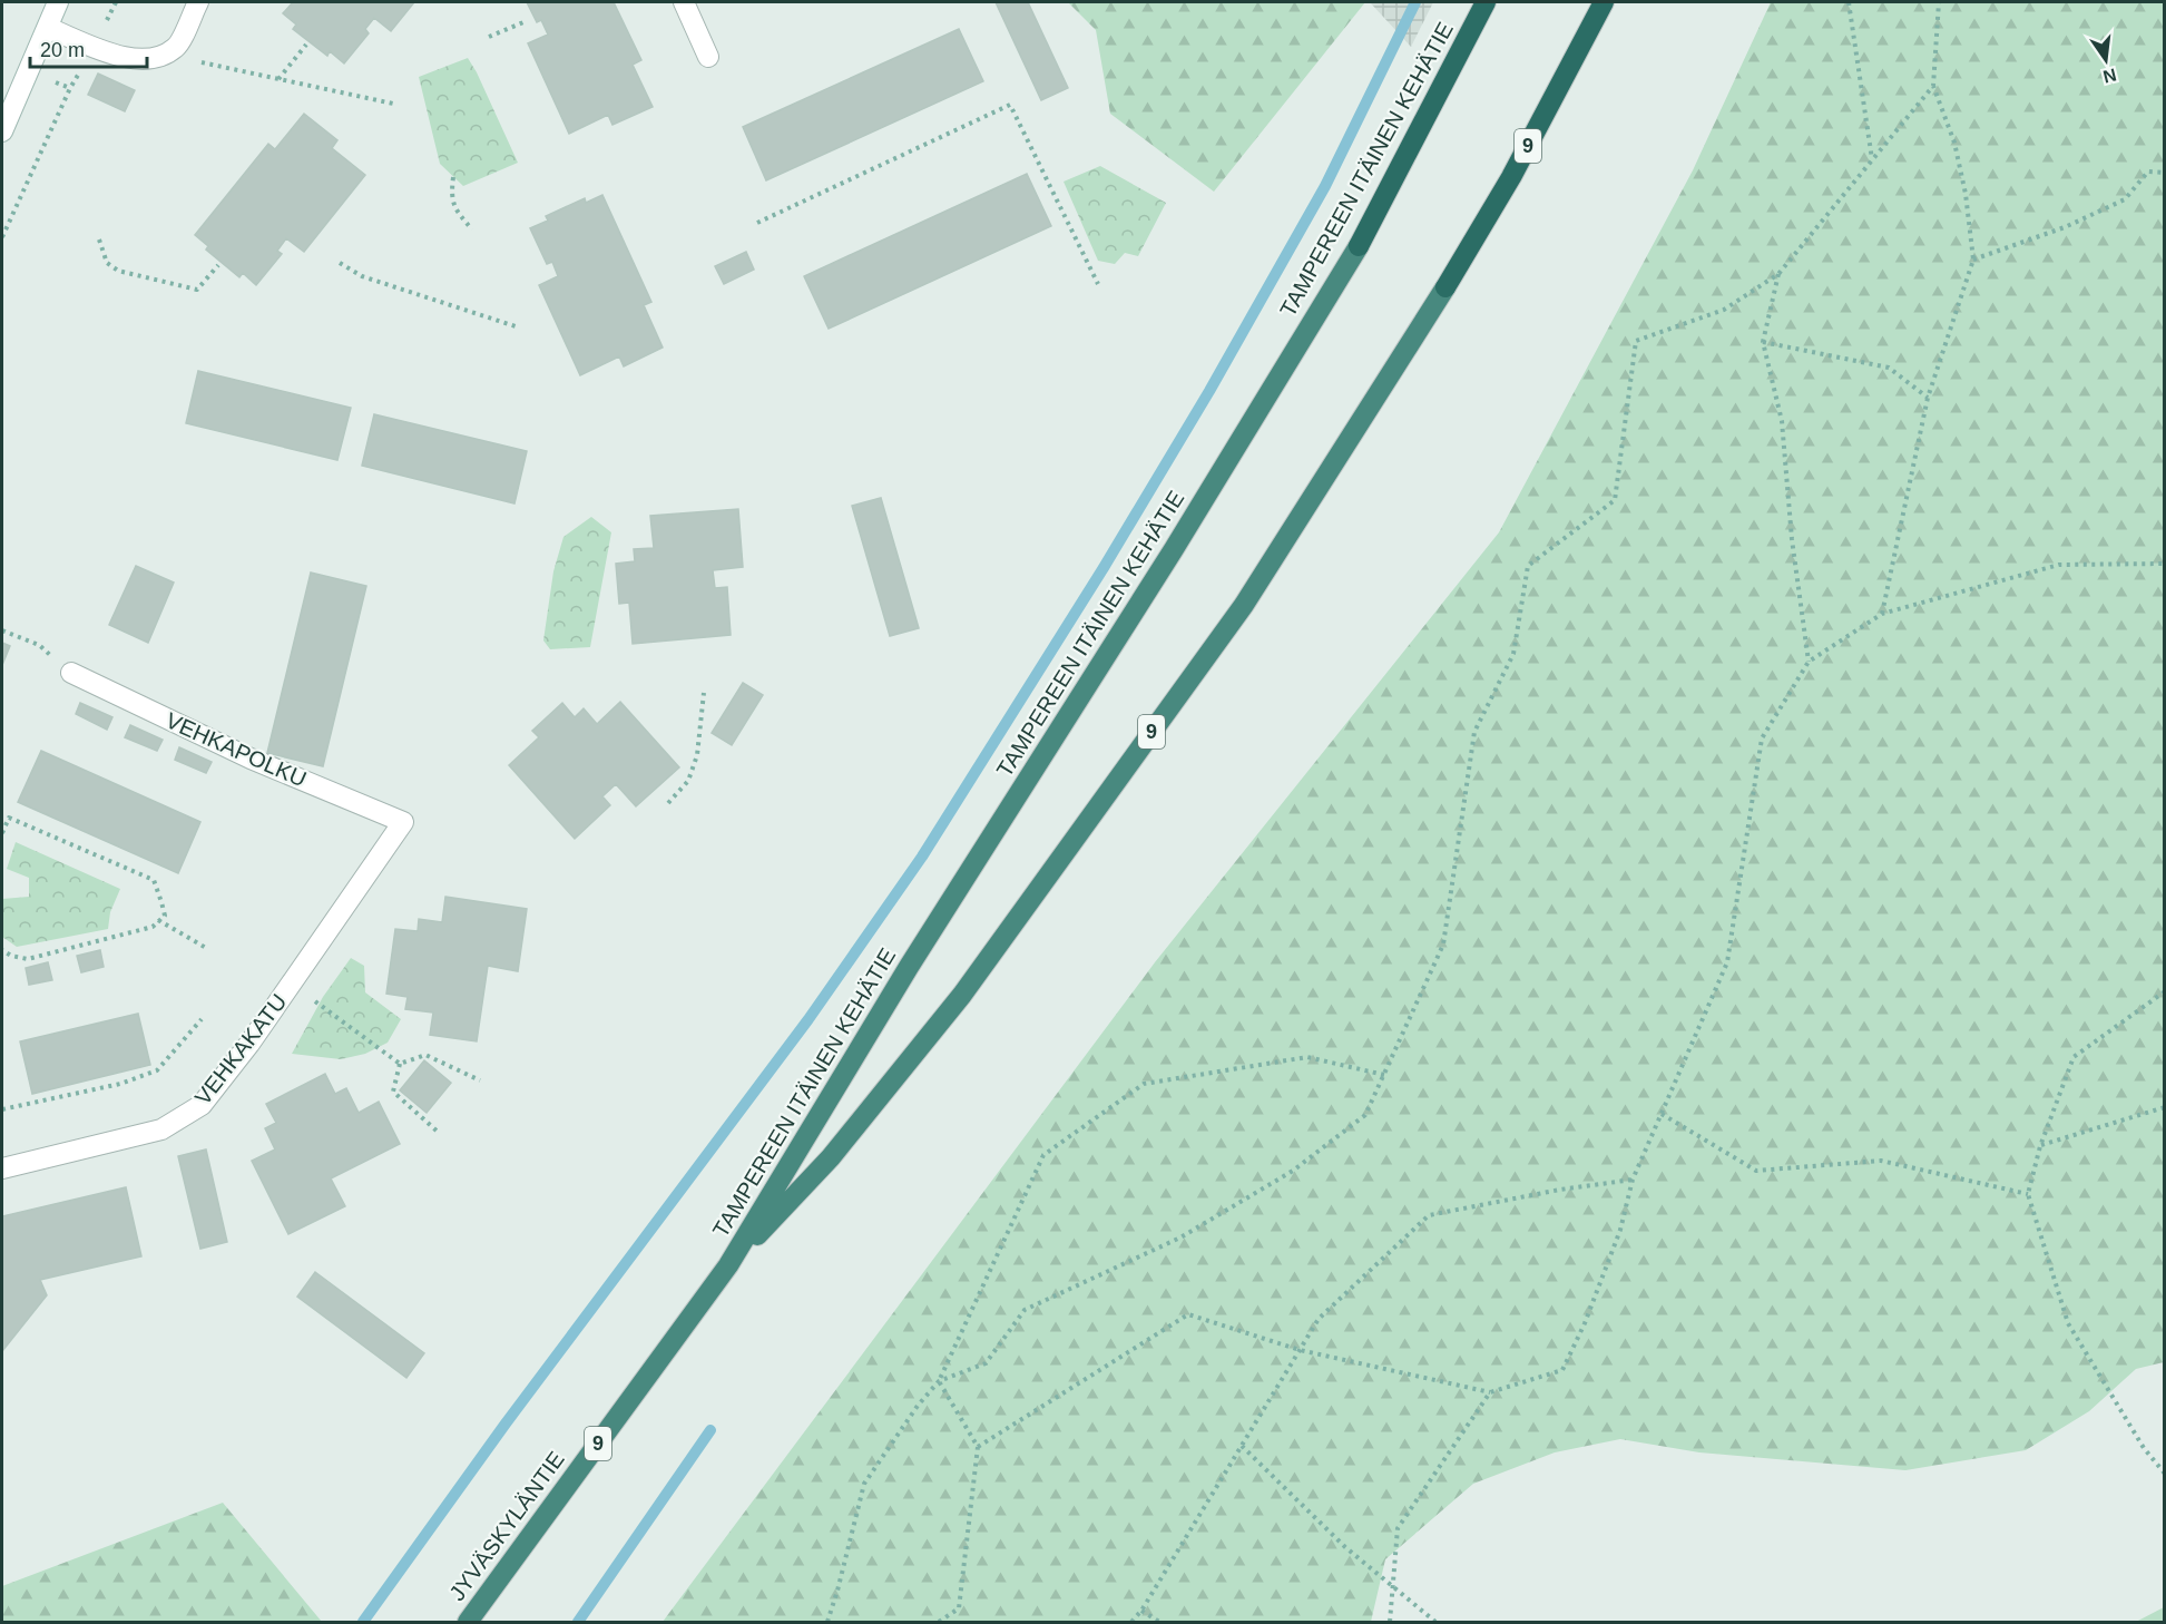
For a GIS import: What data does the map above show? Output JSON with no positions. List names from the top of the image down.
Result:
{
  "streets": {
    "highway": ["9", "TAMPEREEN ITÄINEN KEHÄTIE", "JYVÄSKYLÄNTIE"],
    "street": ["VEHKAPOLKU", "VEHKAKATU"]
  },
  "crossings": [
    ["TAMPEREEN ITÄINEN KEHÄTIE", "JYVÄSKYLÄNTIE"],
    ["VEHKAPOLKU", "VEHKAKATU"]
  ],
  "scale_bar": "20 m",
  "north": "bottom"
}
